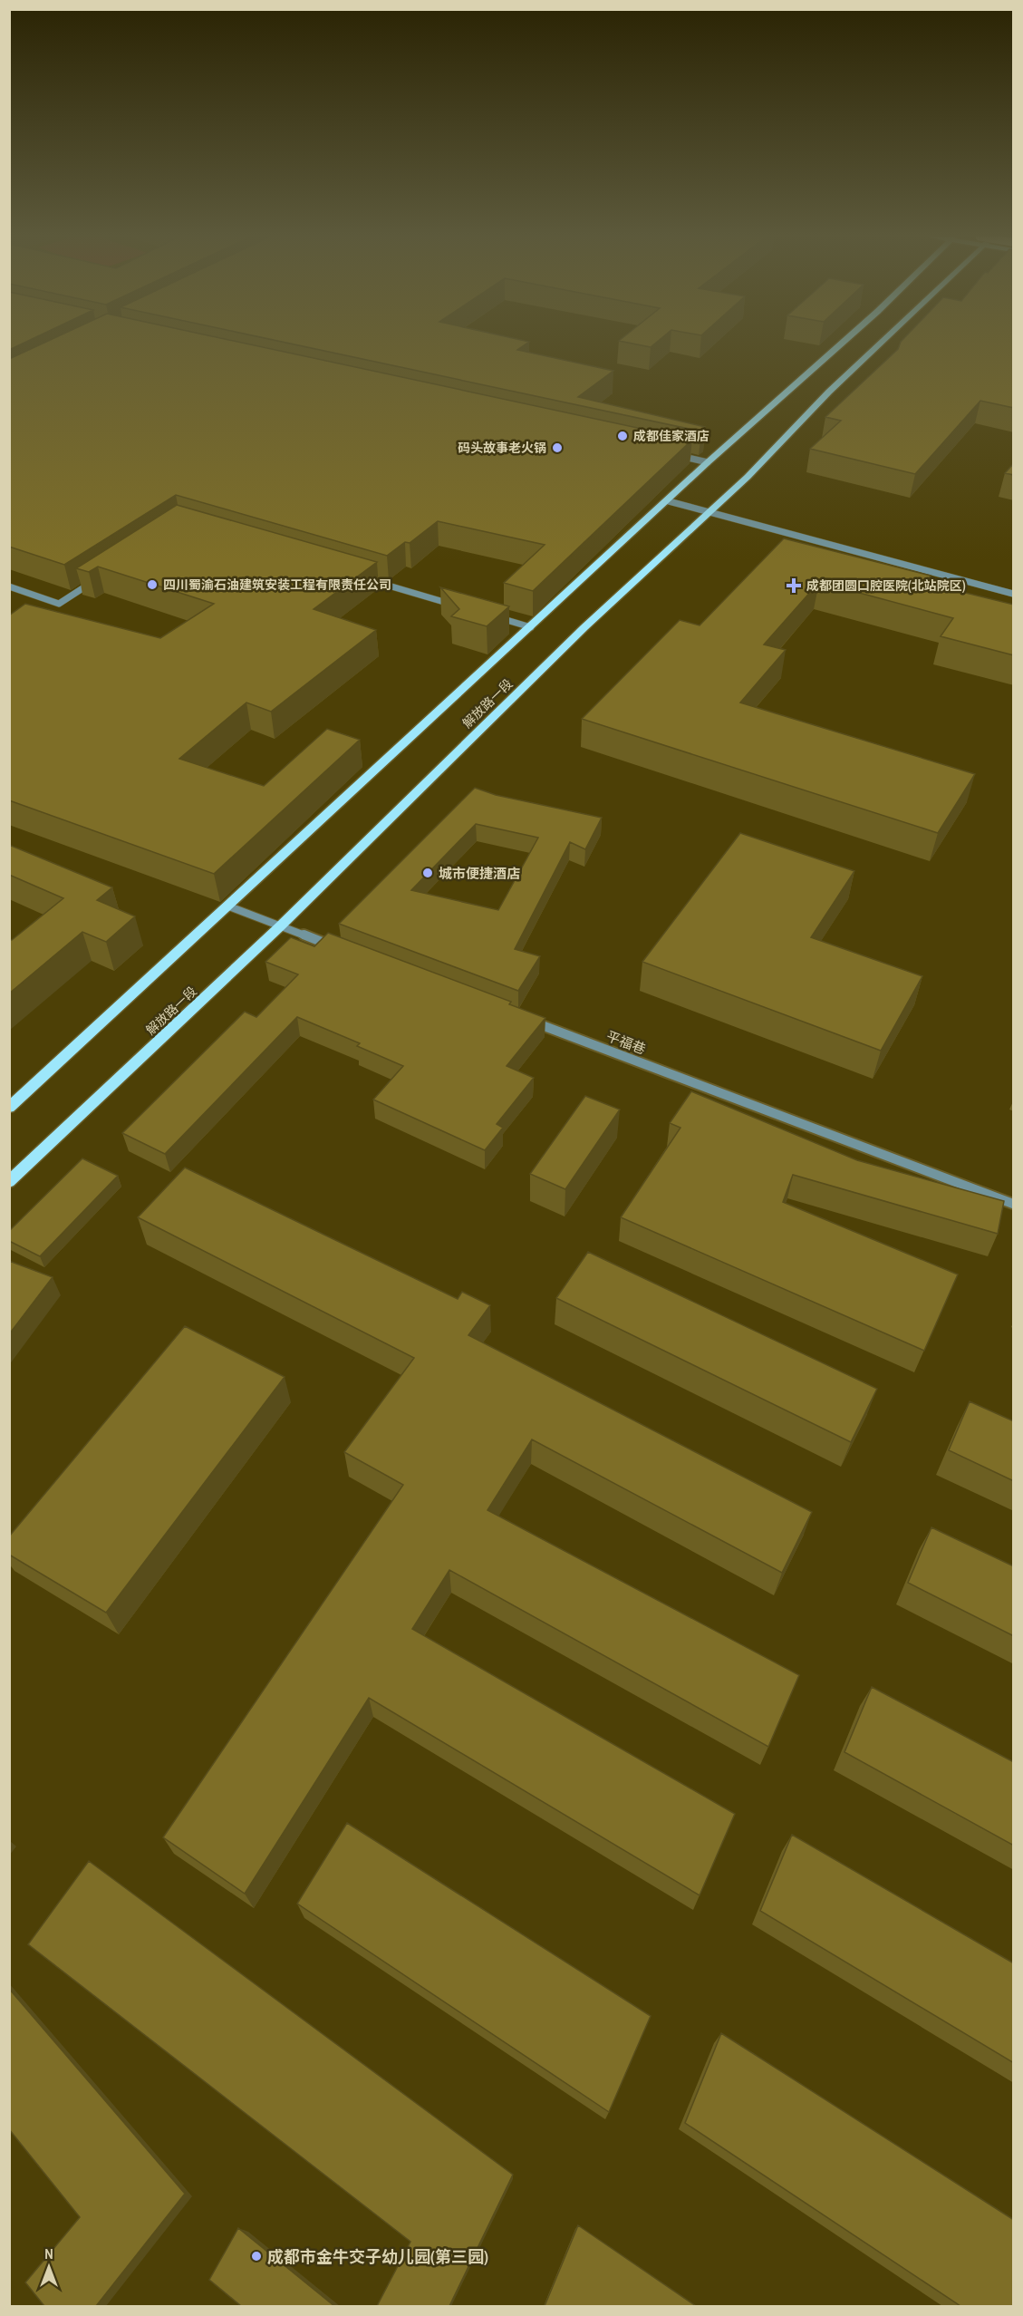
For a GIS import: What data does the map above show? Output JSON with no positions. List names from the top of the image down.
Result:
{
  "streets": {
    "main road": ["解放路一段"],
    "street": ["平福巷"]
  },
  "places": {
    "other": [
      "成都佳家酒店",
      "码头故事老火锅",
      "四川蜀渝石油建筑安装工程有限责任公司",
      "城市便捷酒店",
      "成都市金牛交子幼儿园(第三园)"
    ],
    "health": ["成都团圆口腔医院(北站院区)"]
  },
  "north": "top"
}
